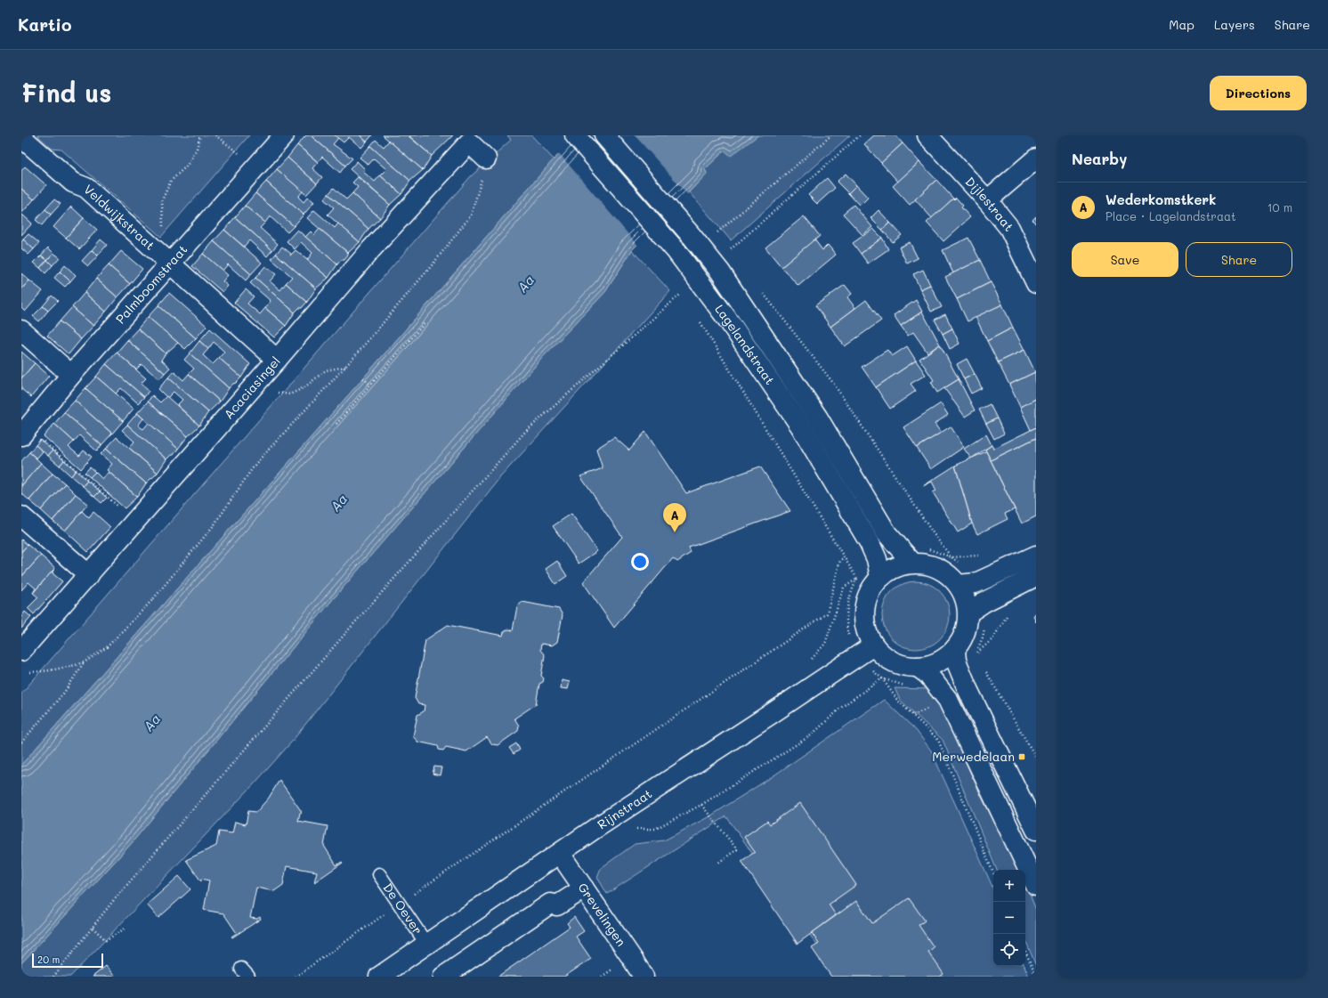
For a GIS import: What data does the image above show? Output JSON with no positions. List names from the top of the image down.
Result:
{
  "streets": {
    "street": [
      "Dijlestraat",
      "Veldwijkstraat",
      "Palmboomstraat",
      "Lagelandstraat",
      "Acaciasingel",
      "Rijnstraat",
      "Grevelingen"
    ],
    "lane": ["De Oever"]
  },
  "crossings": [
    ["Veldwijkstraat", "Palmboomstraat"],
    ["Veldwijkstraat", "Acaciasingel"],
    ["Lagelandstraat", "Rijnstraat"],
    ["Rijnstraat", "De Oever"],
    ["Rijnstraat", "Grevelingen"]
  ],
  "water": ["Aa"],
  "places": {
    "transit": ["Merwedelaan"]
  },
  "scale_bar": "20 m",
  "page": {
    "header": "Kartio",
    "nav": ["Map", "Layers", "Share"],
    "buttons": [
      "Directions",
      ["Save", "Share"]
    ],
    "title": "Find us",
    "heading": "Nearby",
    "list": [
      {
        "mark": "A",
        "name": "Wederkomstkerk",
        "note": "Place · Lagelandstraat",
        "value": "10 m"
      }
    ],
    "pins": "A",
    "map_buttons": ["+", "−"],
    "scale": "20 m"
  }
}
